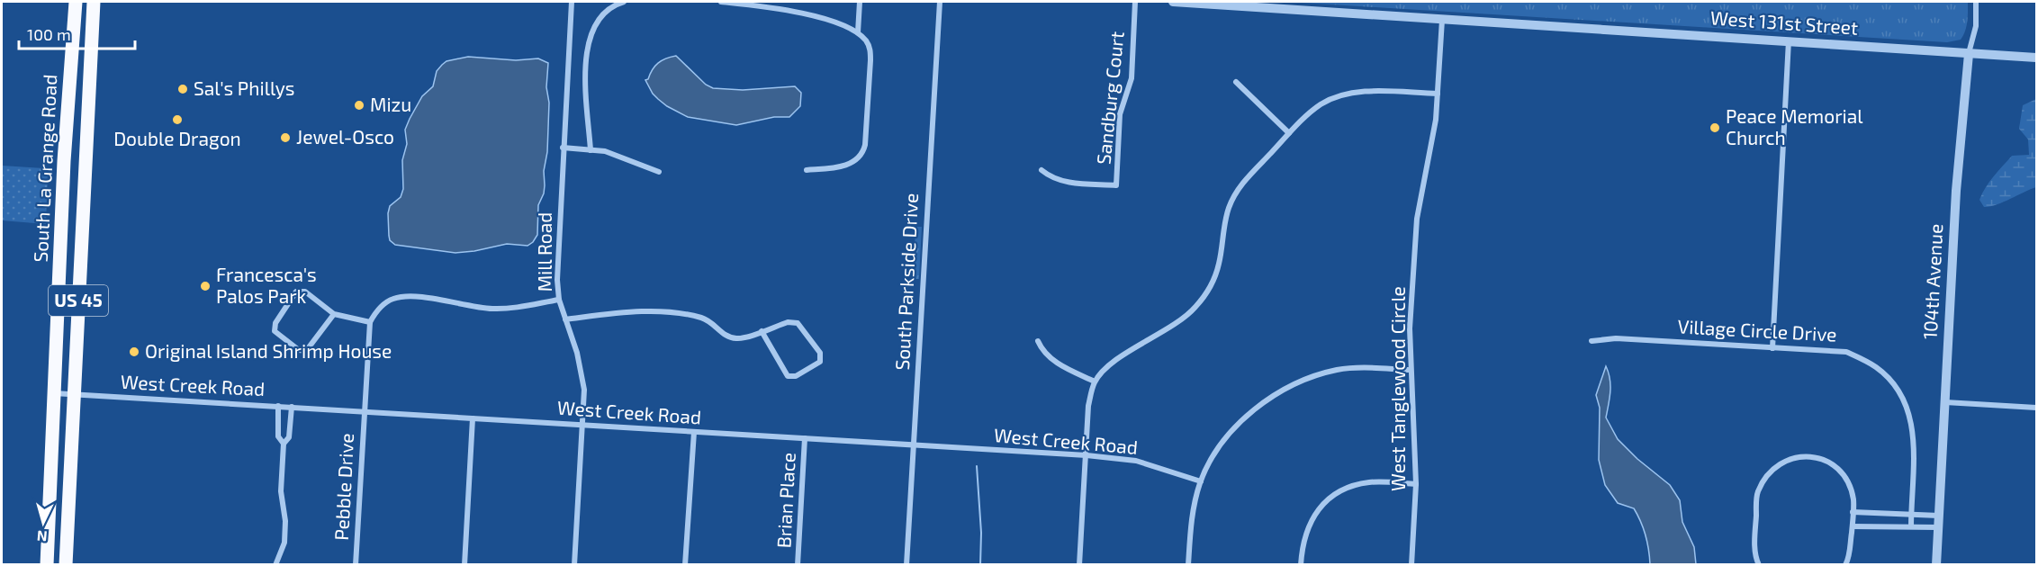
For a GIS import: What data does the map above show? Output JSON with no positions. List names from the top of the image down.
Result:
{
  "streets": {
    "highway": ["South La Grange Road", "US 45"],
    "street": [
      "West 131st Street",
      "Sandburg Court",
      "Mill Road",
      "South Parkside Drive",
      "104th Avenue",
      "Village Circle Drive",
      "West Creek Road",
      "West Tanglewood Circle",
      "Pebble Drive",
      "Brian Place"
    ]
  },
  "crossings": [
    ["West 131st Street", "104th Avenue"],
    ["West 131st Street", "West Tanglewood Circle"],
    ["South La Grange Road", "West Creek Road"],
    ["Mill Road", "West Creek Road"],
    ["South Parkside Drive", "West Creek Road"],
    ["West Creek Road", "Pebble Drive"],
    ["West Creek Road", "Brian Place"]
  ],
  "places": [
    "Sal's Phillys",
    "Mizu",
    "Double Dragon",
    "Peace Memorial Church",
    "Jewel-Osco",
    "Francesca's Palos Park",
    "Original Island Shrimp House"
  ],
  "scale_bar": "100 m",
  "north": "bottom"
}
